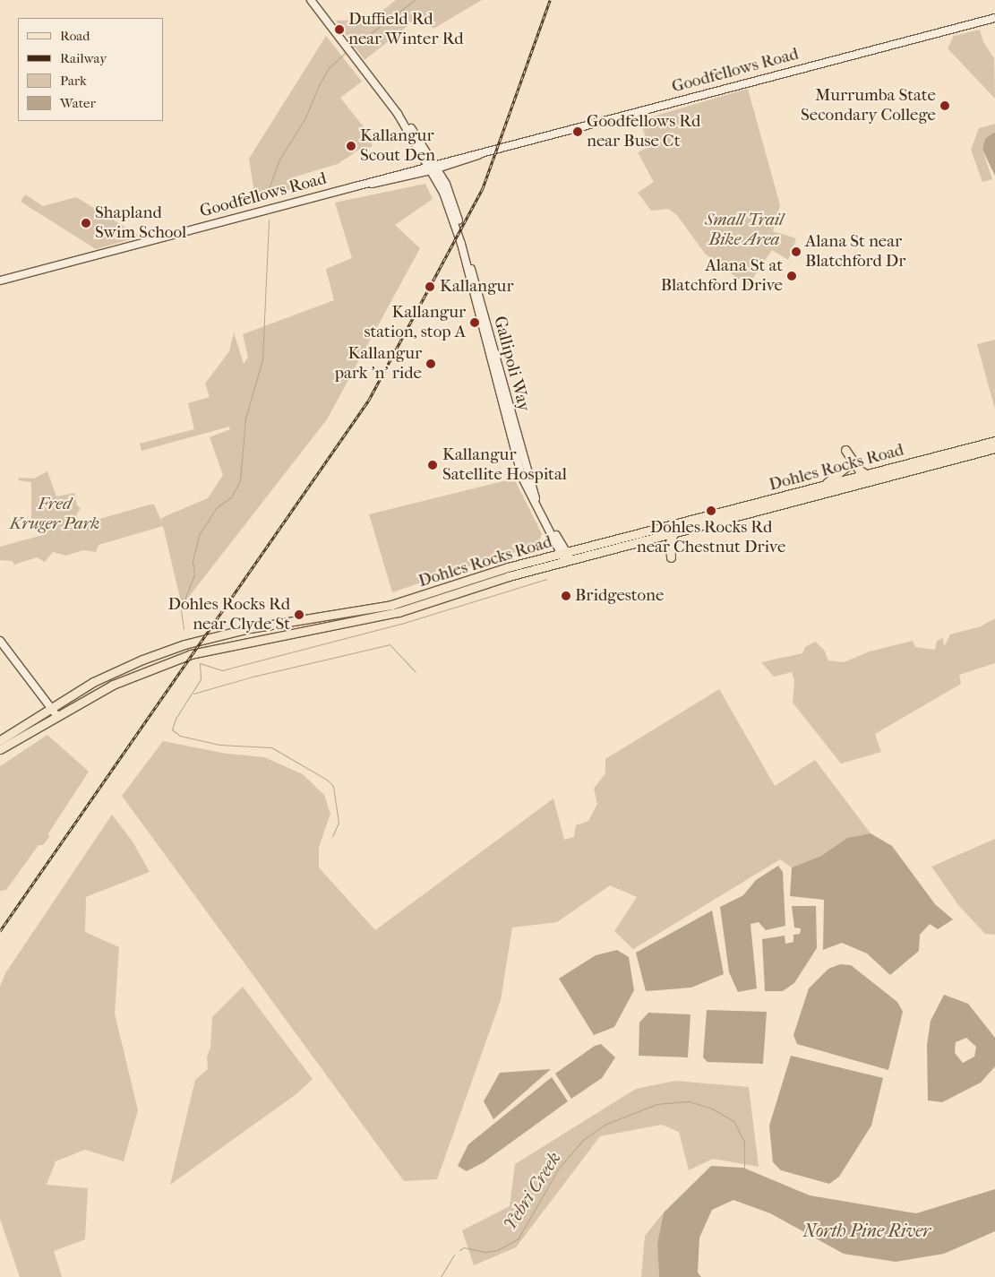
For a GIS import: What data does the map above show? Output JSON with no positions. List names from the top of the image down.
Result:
{
  "streets": {
    "main road": ["Dohles Rocks Road"],
    "street": ["Goodfellows Road", "Gallipoli Way"]
  },
  "crossings": [
    ["Goodfellows Road", "Gallipoli Way"],
    ["Gallipoli Way", "Dohles Rocks Road"]
  ],
  "water": ["Yebri Creek", "North Pine River"],
  "parks": ["Small Trail Bike Area", "Fred Kruger Park"],
  "places": [
    "Duffield Rd near Winter Rd",
    "Murrumba State Secondary College",
    "Goodfellows Rd near Buse Ct",
    "Kallangur Scout Den",
    "Shapland Swim School",
    "Alana St near Blatchford Dr",
    "Alana St at Blatchford Drive",
    "Kallangur",
    "Kallangur station, stop A",
    "Kallangur park 'n' ride",
    "Kallangur Satellite Hospital",
    "Dohles Rocks Rd near Chestnut Drive",
    "Bridgestone",
    "Dohles Rocks Rd near Clyde St"
  ],
  "legend": [
    "Road",
    "Railway",
    "Park",
    "Water"
  ]
}
